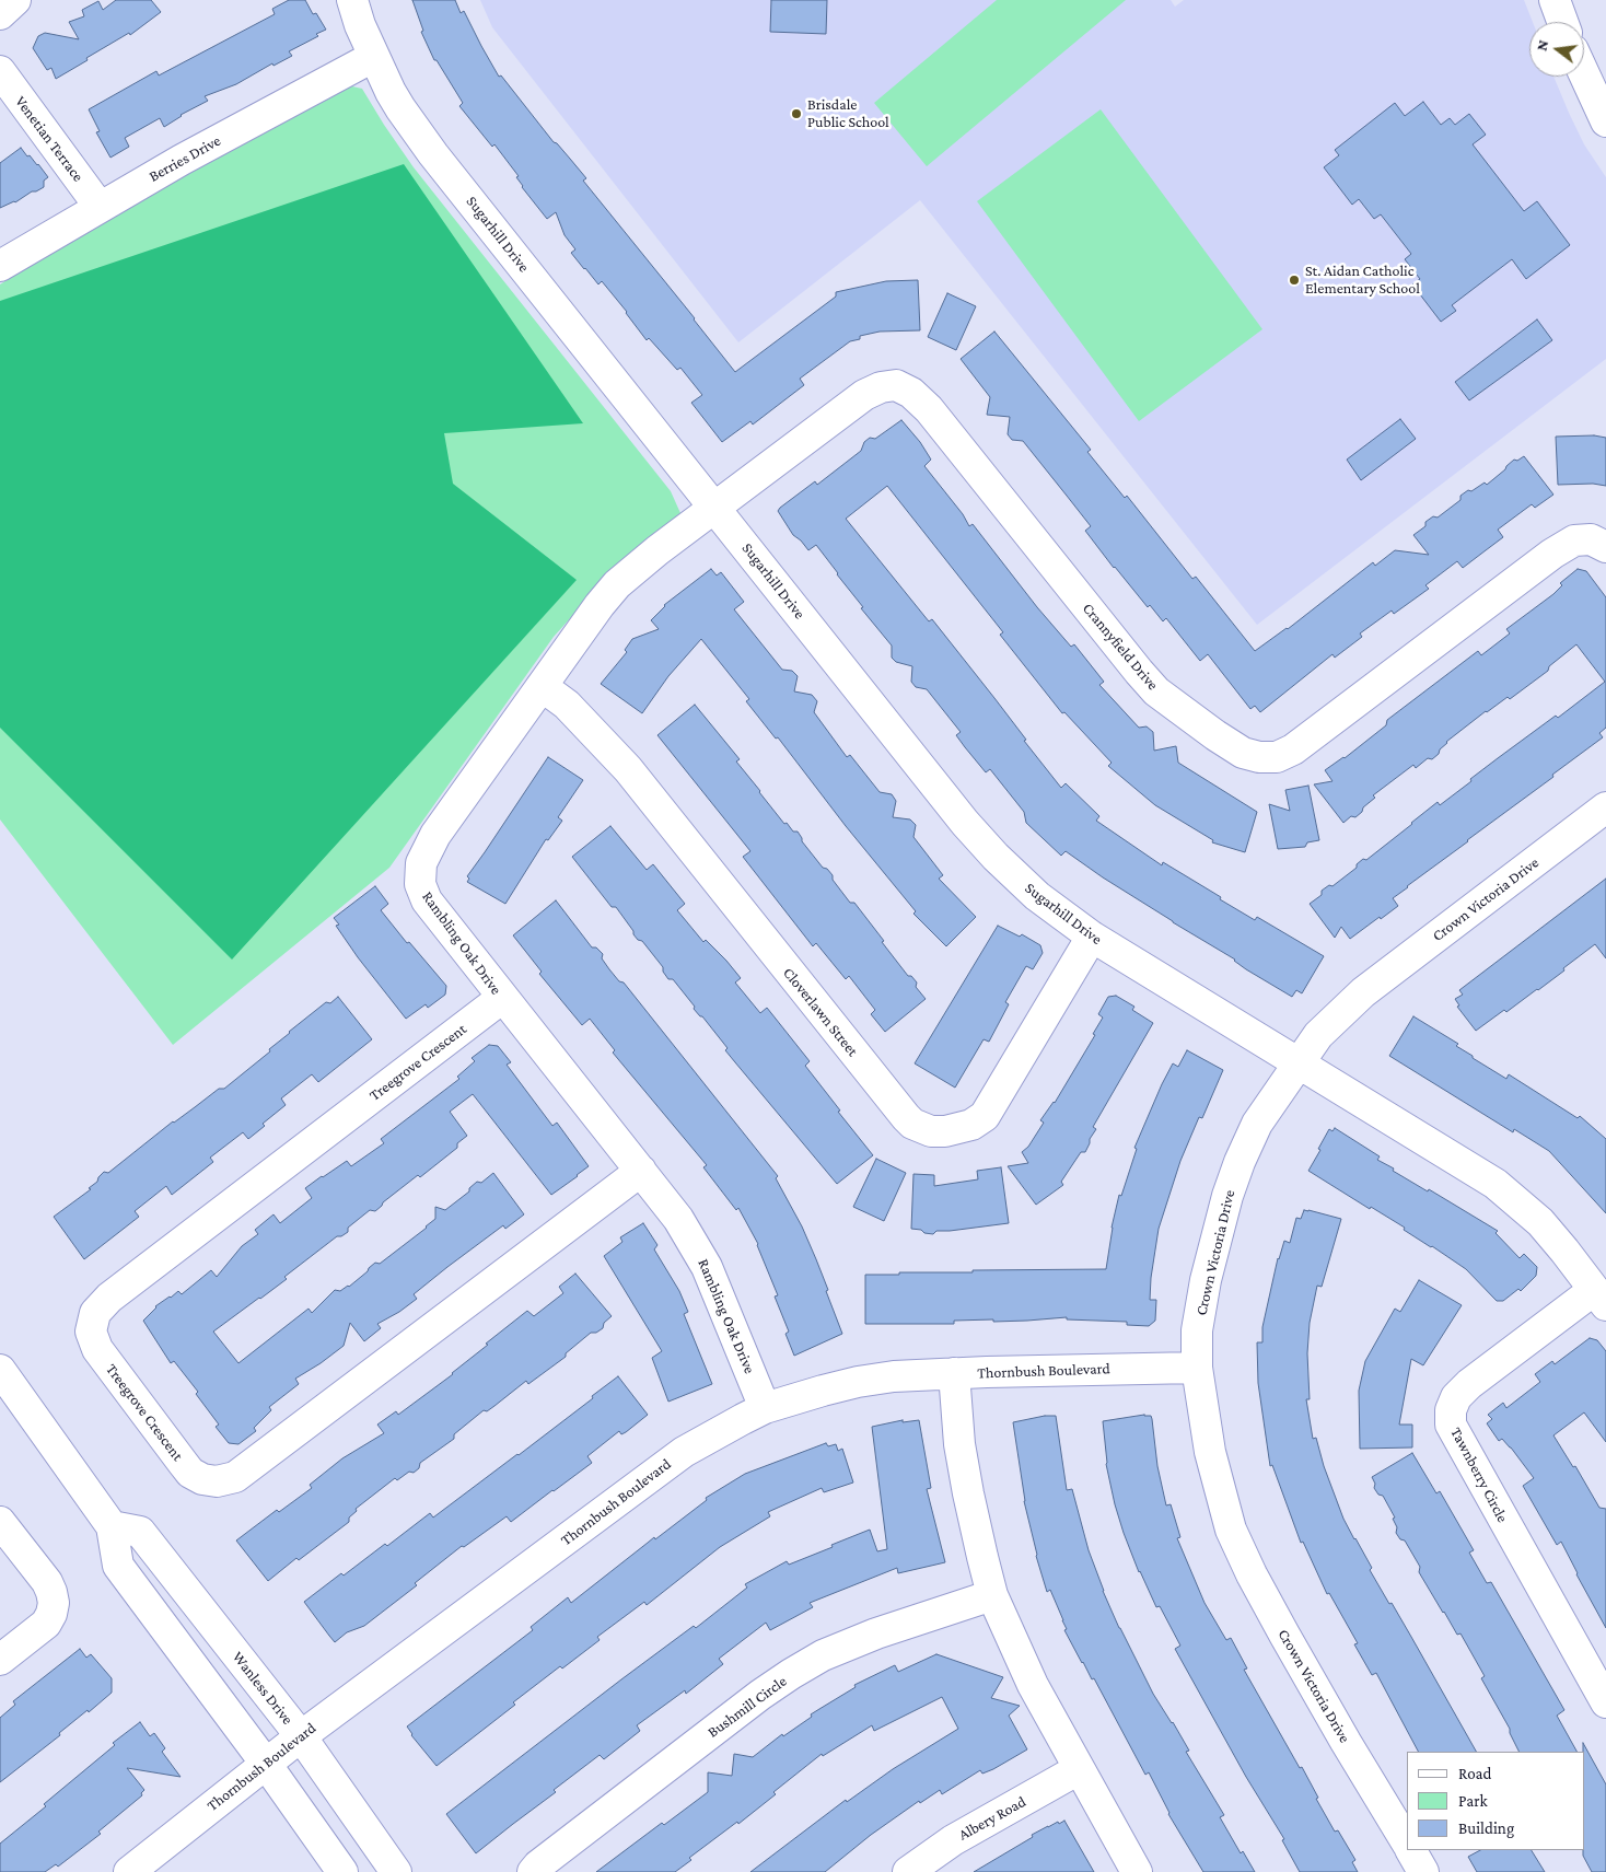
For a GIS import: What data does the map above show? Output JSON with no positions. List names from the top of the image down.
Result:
{
  "streets": {
    "street": [
      "Venetian Terrace",
      "Berries Drive",
      "Sugarhill Drive",
      "Crannyfield Drive",
      "Crown Victoria Drive",
      "Rambling Oak Drive",
      "Cloverlawn Street",
      "Treegrove Crescent",
      "Thornbush Boulevard",
      "Tawnberry Circle",
      "Wanless Drive",
      "Bushmill Circle",
      "Albery Road"
    ]
  },
  "crossings": [
    ["Venetian Terrace", "Berries Drive"],
    ["Berries Drive", "Sugarhill Drive"],
    ["Sugarhill Drive", "Crannyfield Drive"],
    ["Sugarhill Drive", "Crown Victoria Drive"],
    ["Sugarhill Drive", "Rambling Oak Drive"],
    ["Sugarhill Drive", "Cloverlawn Street"],
    ["Sugarhill Drive", "Tawnberry Circle"],
    ["Crannyfield Drive", "Rambling Oak Drive"],
    ["Crown Victoria Drive", "Thornbush Boulevard"],
    ["Crown Victoria Drive", "Tawnberry Circle"],
    ["Rambling Oak Drive", "Cloverlawn Street"],
    ["Rambling Oak Drive", "Treegrove Crescent"],
    ["Rambling Oak Drive", "Thornbush Boulevard"],
    ["Thornbush Boulevard", "Wanless Drive"]
  ],
  "places": ["Brisdale Public School", "St. Aidan Catholic Elementary School"],
  "legend": ["Road", "Park", "Building"],
  "north": "left"
}
